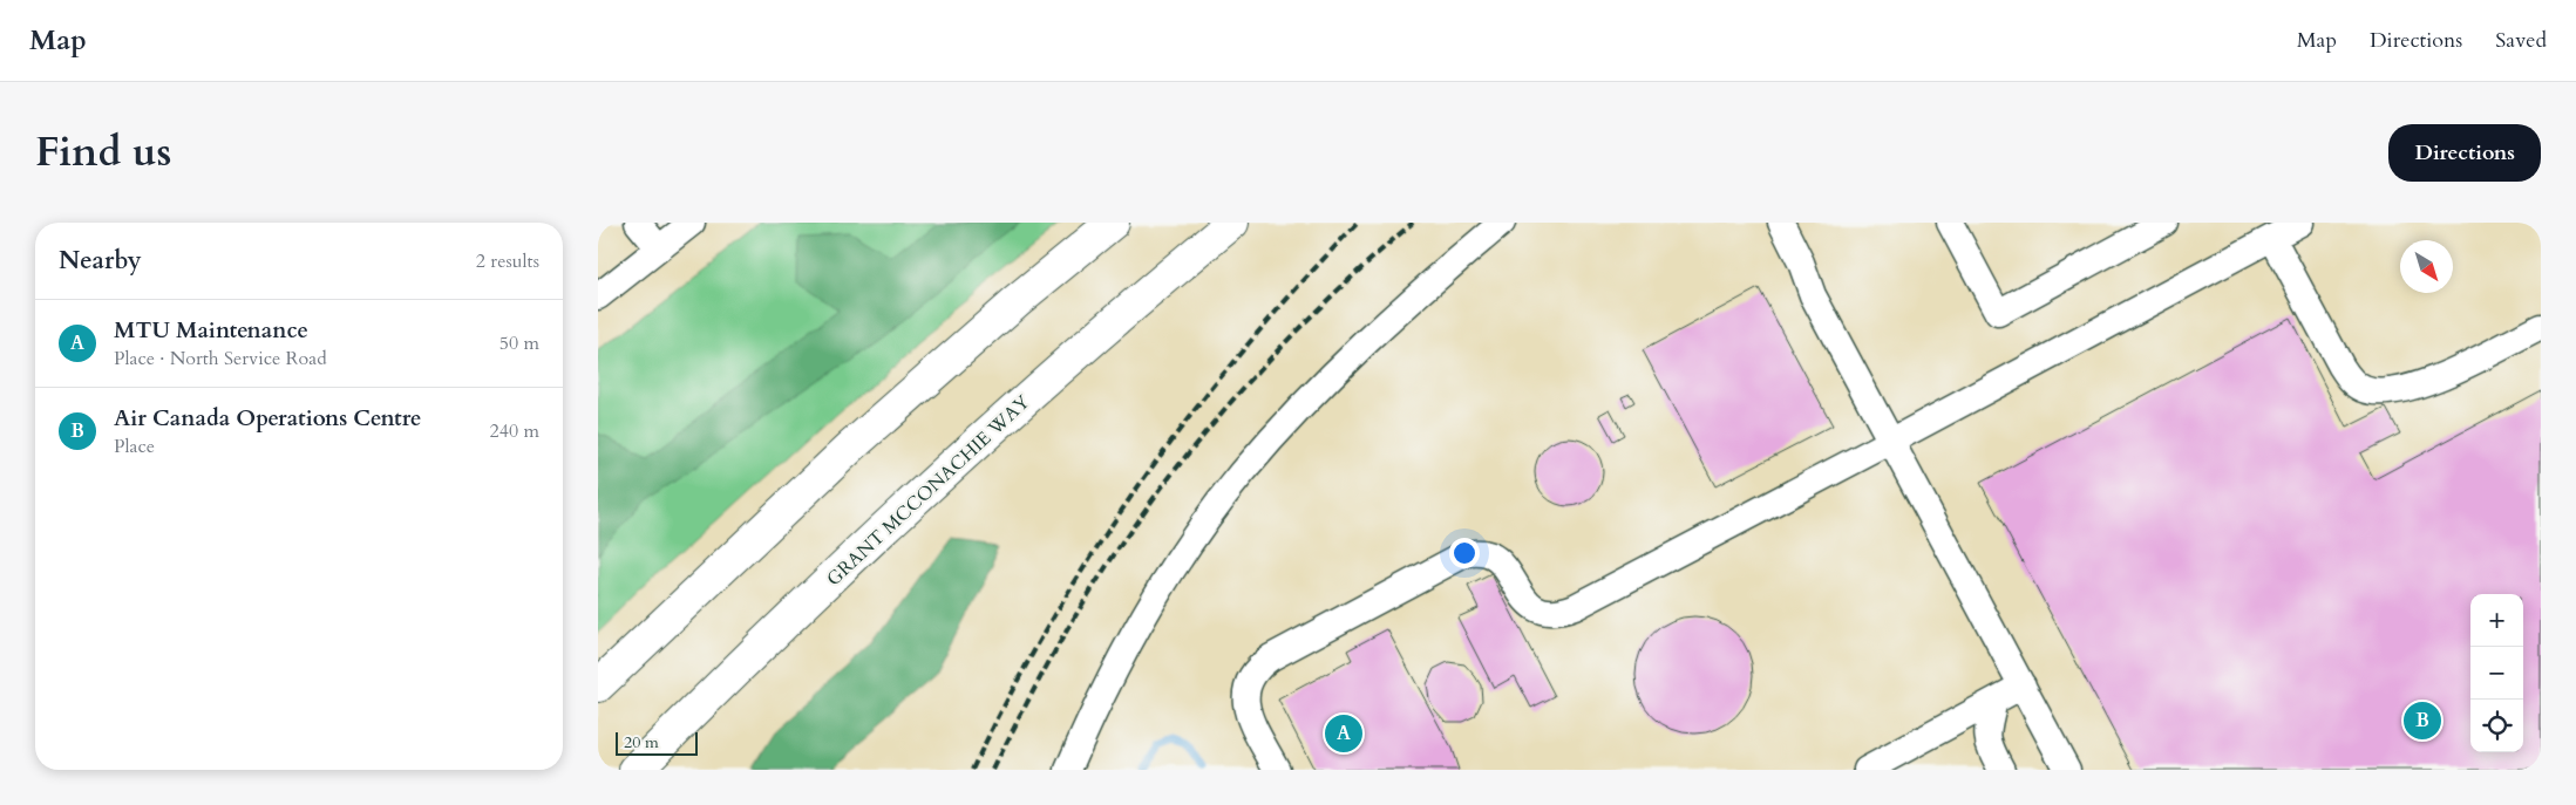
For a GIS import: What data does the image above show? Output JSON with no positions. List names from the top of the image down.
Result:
{
  "streets": {
    "main road": ["GRANT MCCONACHIE WAY"]
  },
  "scale_bar": "20 m",
  "north": "bottom right",
  "page": {
    "header": "Map",
    "nav": ["Map", "Directions", "Saved"],
    "title": "Find us",
    "buttons": "Directions",
    "heading": ["Nearby", "2 results"],
    "list": [
      {
        "mark": "A",
        "name": "MTU Maintenance",
        "note": "Place · North Service Road",
        "value": "50 m"
      },
      {
        "mark": "B",
        "name": "Air Canada Operations Centre",
        "note": "Place",
        "value": "240 m"
      }
    ],
    "map_buttons": ["+", "−"],
    "pins": ["B", "A"],
    "scale": "20 m"
  }
}
